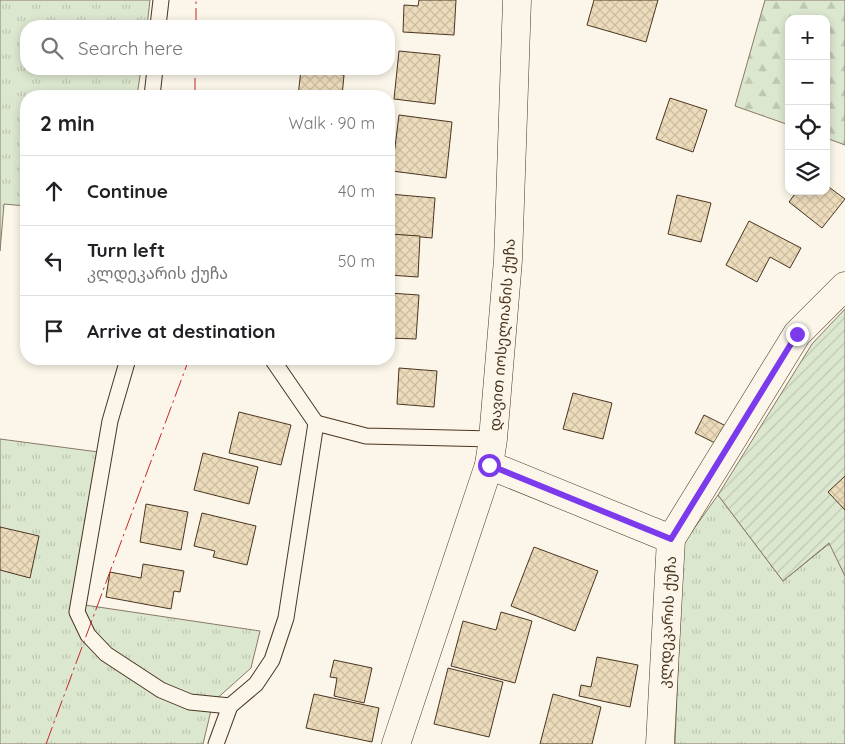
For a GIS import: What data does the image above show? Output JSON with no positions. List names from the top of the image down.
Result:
{
  "streets": {
    "street": ["დავით იოსელიანის ქუჩა", "კლდეკარის ქუჩა"]
  },
  "page": {
    "map_buttons": ["+", "−"],
    "search": "Search here",
    "heading": ["2 min", "Walk · 90 m"],
    "list": [
      ["Continue", "40 m"],
      ["Turn left", "კლდეკარის ქუჩა", "50 m"],
      "Arrive at destination"
    ]
  }
}
